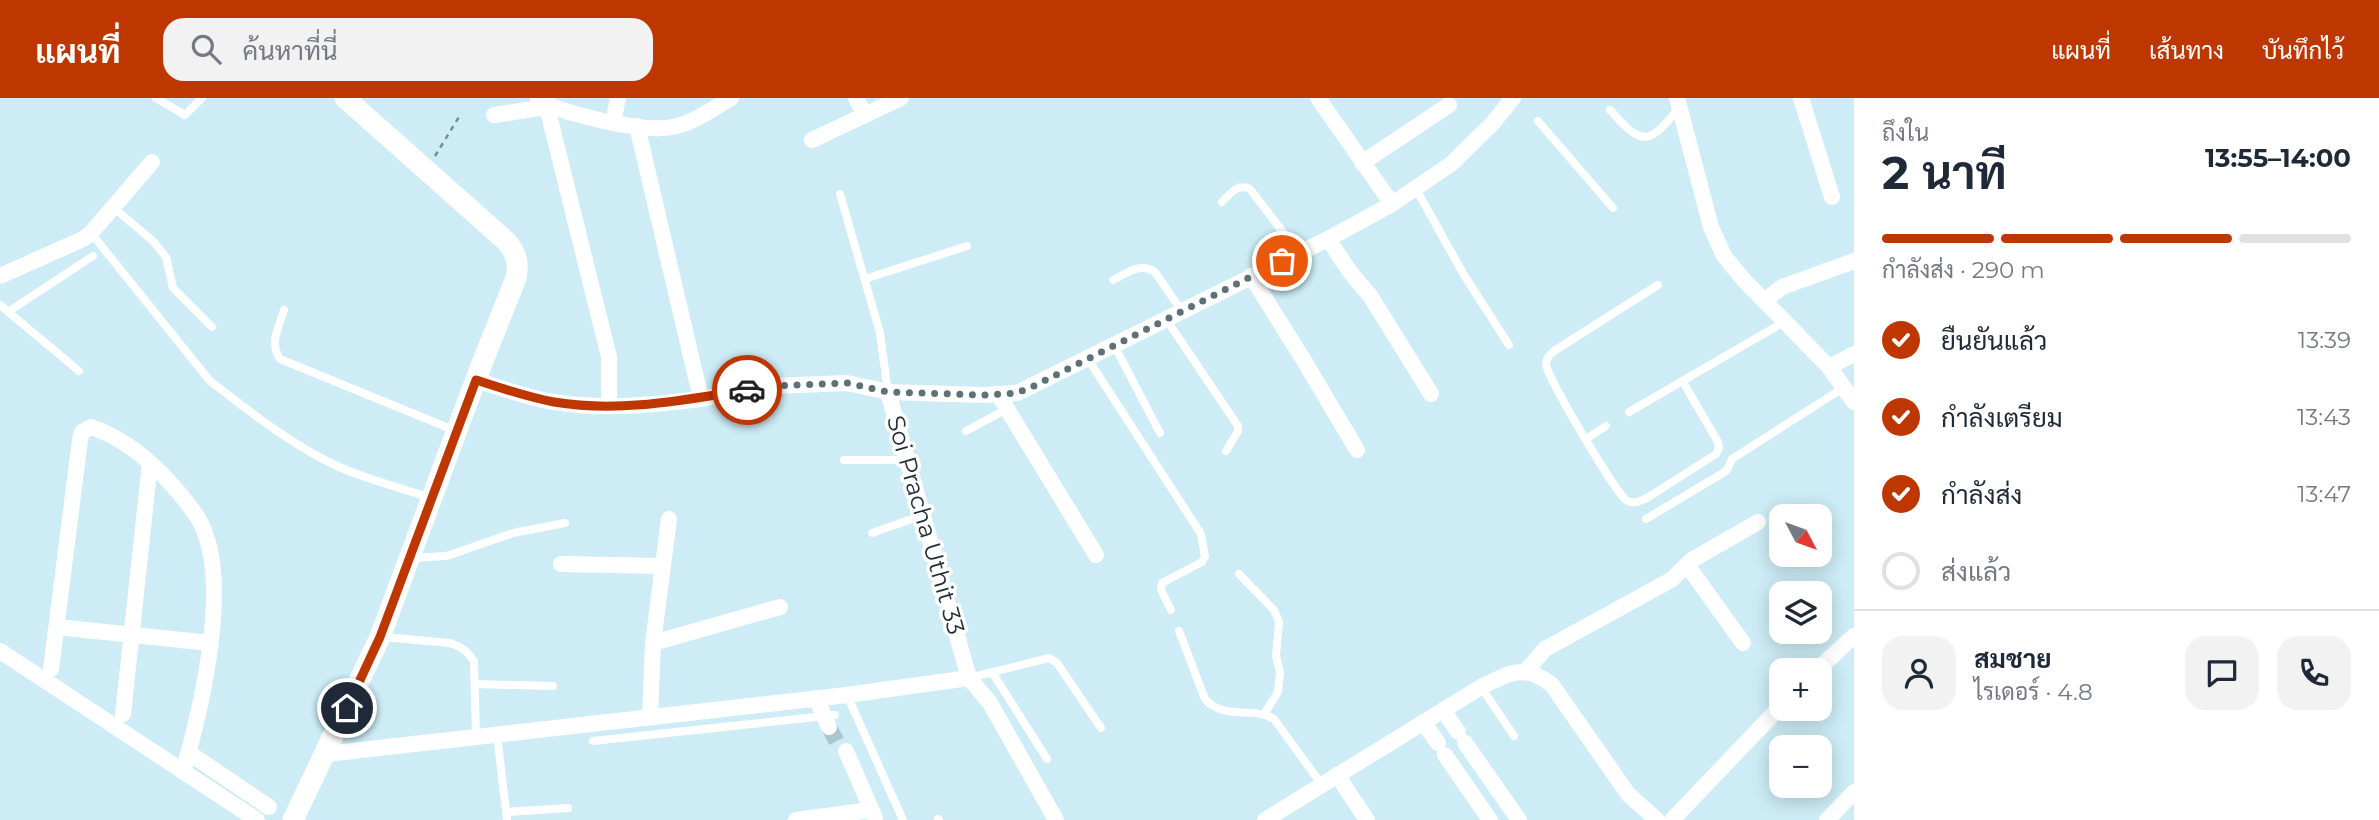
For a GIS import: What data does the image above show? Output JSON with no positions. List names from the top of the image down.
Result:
{
  "streets": {
    "street": ["Soi Pracha Uthit 33"]
  },
  "north": "bottom right",
  "page": {
    "header": "แผนที่",
    "search": "ค้นหาที่นี่",
    "nav": ["แผนที่", "เส้นทาง", "บันทึกไว้"],
    "heading": ["2 นาที", "ถึงใน", "13:55–14:00"],
    "panel": ["สมชาย", "ไรเดอร์ · 4.8"],
    "bar": "กำลังส่ง · 290 m",
    "list": [
      ["ยืนยันแล้ว", "13:39"],
      ["กำลังเตรียม", "13:43"],
      ["กำลังส่ง", "13:47"],
      "ส่งแล้ว"
    ],
    "map_buttons": ["+", "−"]
  }
}
